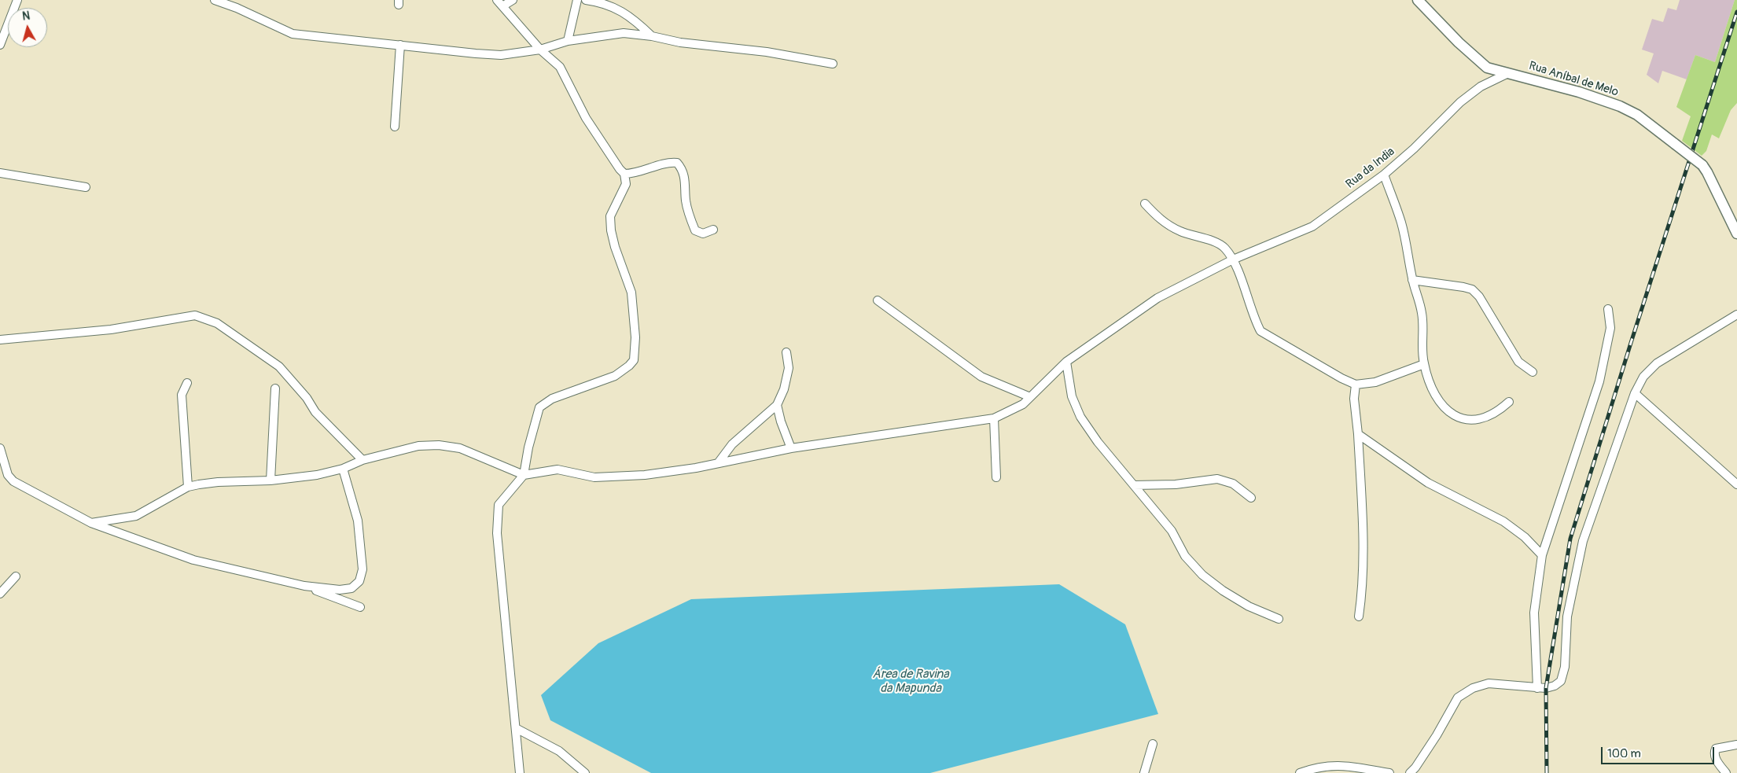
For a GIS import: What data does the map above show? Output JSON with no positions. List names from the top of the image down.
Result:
{
  "streets": {
    "street": ["Rua Aníbal de Melo", "Rua da India"]
  },
  "crossings": [
    ["Rua Aníbal de Melo", "Rua da India"]
  ],
  "water": ["Área de Ravina da Mapunda"],
  "scale_bar": "100 m",
  "north": "top"
}
